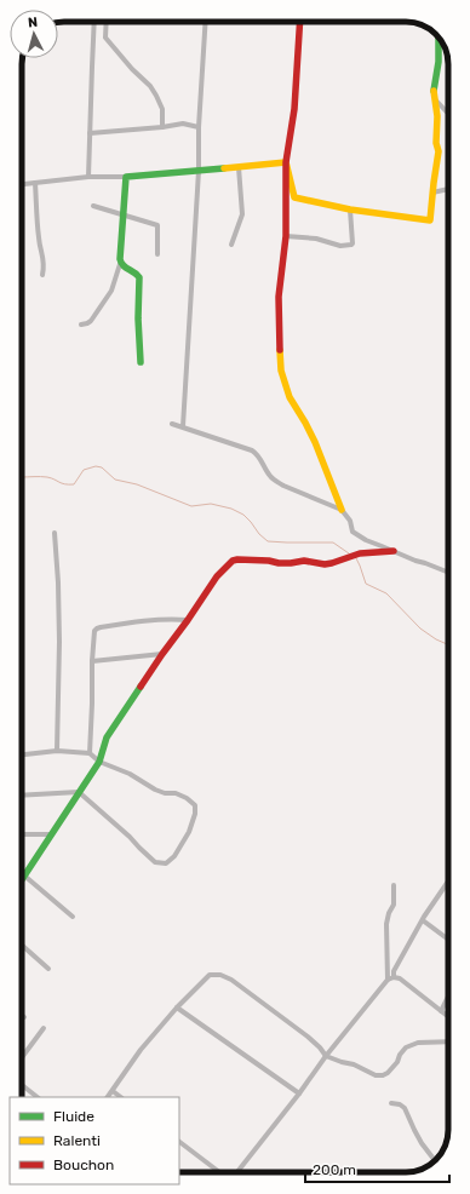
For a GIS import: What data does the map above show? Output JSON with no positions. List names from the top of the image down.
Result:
{
  "legend": ["Fluide", "Ralenti", "Bouchon"],
  "scale_bar": "200 m",
  "north": "top"
}
